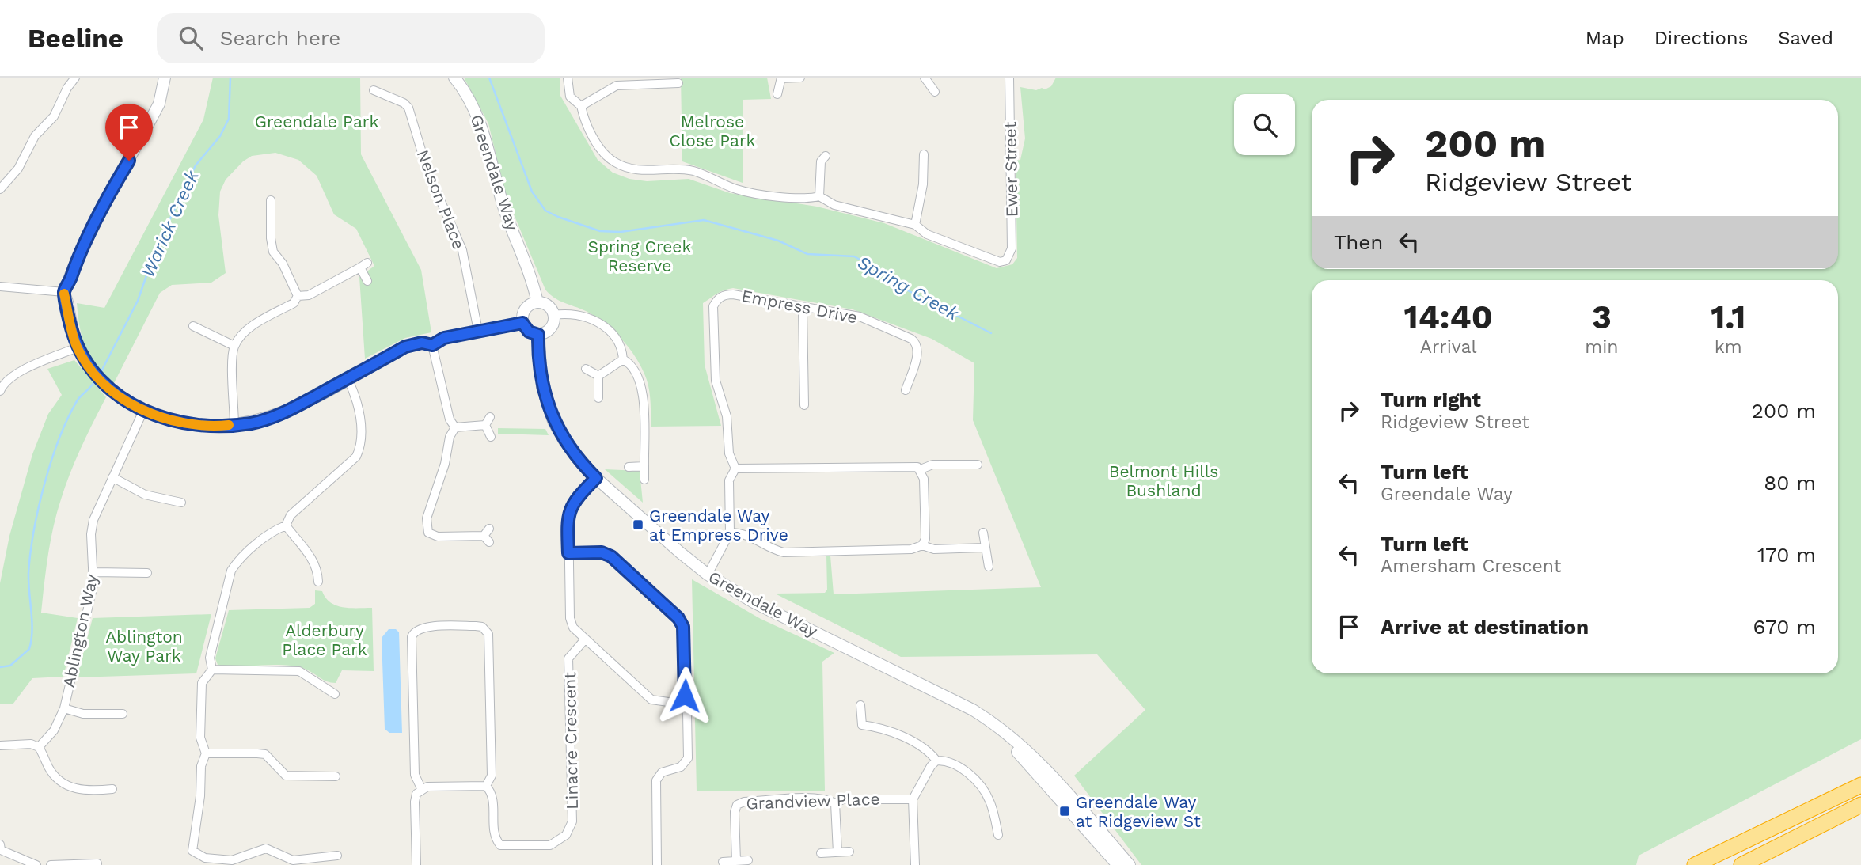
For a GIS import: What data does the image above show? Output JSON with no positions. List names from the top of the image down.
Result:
{
  "streets": {
    "street": [
      "Ewer Street",
      "Greendale Way",
      "Nelson Place",
      "Empress Drive",
      "Ablington Way",
      "Linacre Crescent",
      "Grandview Place"
    ]
  },
  "crossings": [
    ["Greendale Way", "Empress Drive"]
  ],
  "water": ["Warick Creek", "Spring Creek"],
  "parks": [
    "Greendale Park",
    "Melrose Close Park",
    "Spring Creek Reserve",
    "Belmont Hills Bushland",
    "Alderbury Place Park",
    "Ablington Way Park"
  ],
  "places": {
    "transit": ["Greendale Way at Empress Drive", "Greendale Way at Ridgeview St"]
  },
  "page": {
    "header": "Beeline",
    "search": "Search here",
    "nav": ["Map", "Directions", "Saved"],
    "turn": ["200 m", "Ridgeview Street"],
    "then": "Then",
    "eta": [
      "14:40",
      "Arrival",
      "3",
      "min",
      "1.1",
      "km"
    ],
    "list": [
      {
        "name": "Turn right",
        "note": "Ridgeview Street",
        "value": "200 m"
      },
      {
        "name": "Turn left",
        "note": "Greendale Way",
        "value": "80 m"
      },
      {
        "name": "Turn left",
        "note": "Amersham Crescent",
        "value": "170 m"
      },
      {
        "name": "Arrive at destination",
        "value": "670 m"
      }
    ]
  }
}
